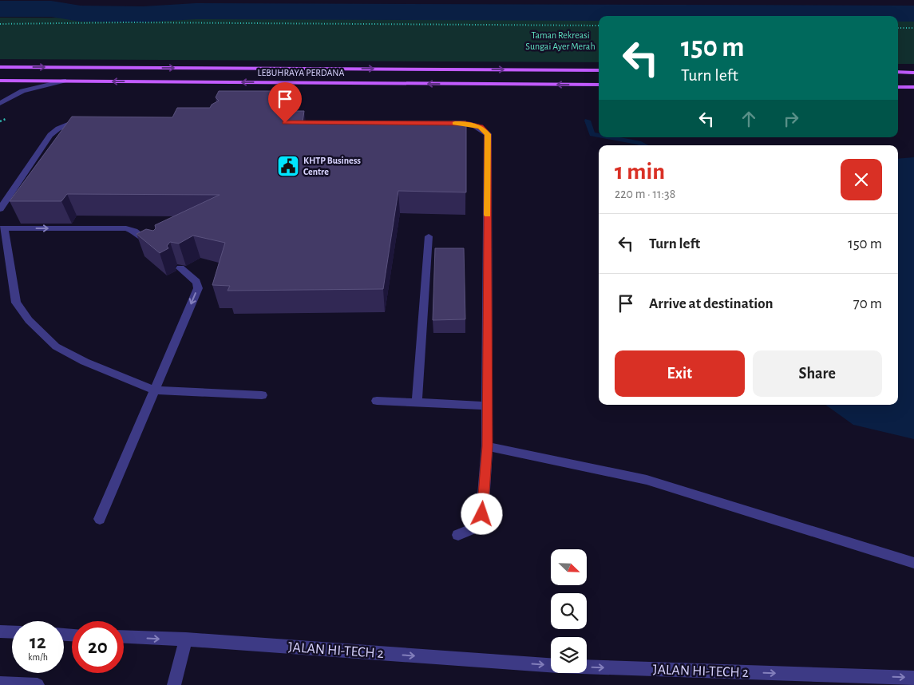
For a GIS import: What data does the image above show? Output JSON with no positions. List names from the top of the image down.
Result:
{
  "streets": {
    "main road": ["LEBUHRAYA PERDANA"],
    "street": ["JALAN HI-TECH 2"]
  },
  "one_way": ["JALAN HI-TECH 2"],
  "parks": ["Taman Rekreasi Sungai Ayer Merah"],
  "places": {
    "public building": ["KHTP Business Centre"]
  },
  "north": "bottom right",
  "page": {
    "turn": ["150 m", "Turn left"],
    "heading": ["1 min", "220 m · 11:38"],
    "list": [
      {
        "name": "Turn left",
        "value": "150 m"
      },
      {
        "name": "Arrive at destination",
        "value": "70 m"
      }
    ],
    "buttons": ["Exit", "Share"],
    "speed": "12 km/h",
    "limit": "20"
  }
}
